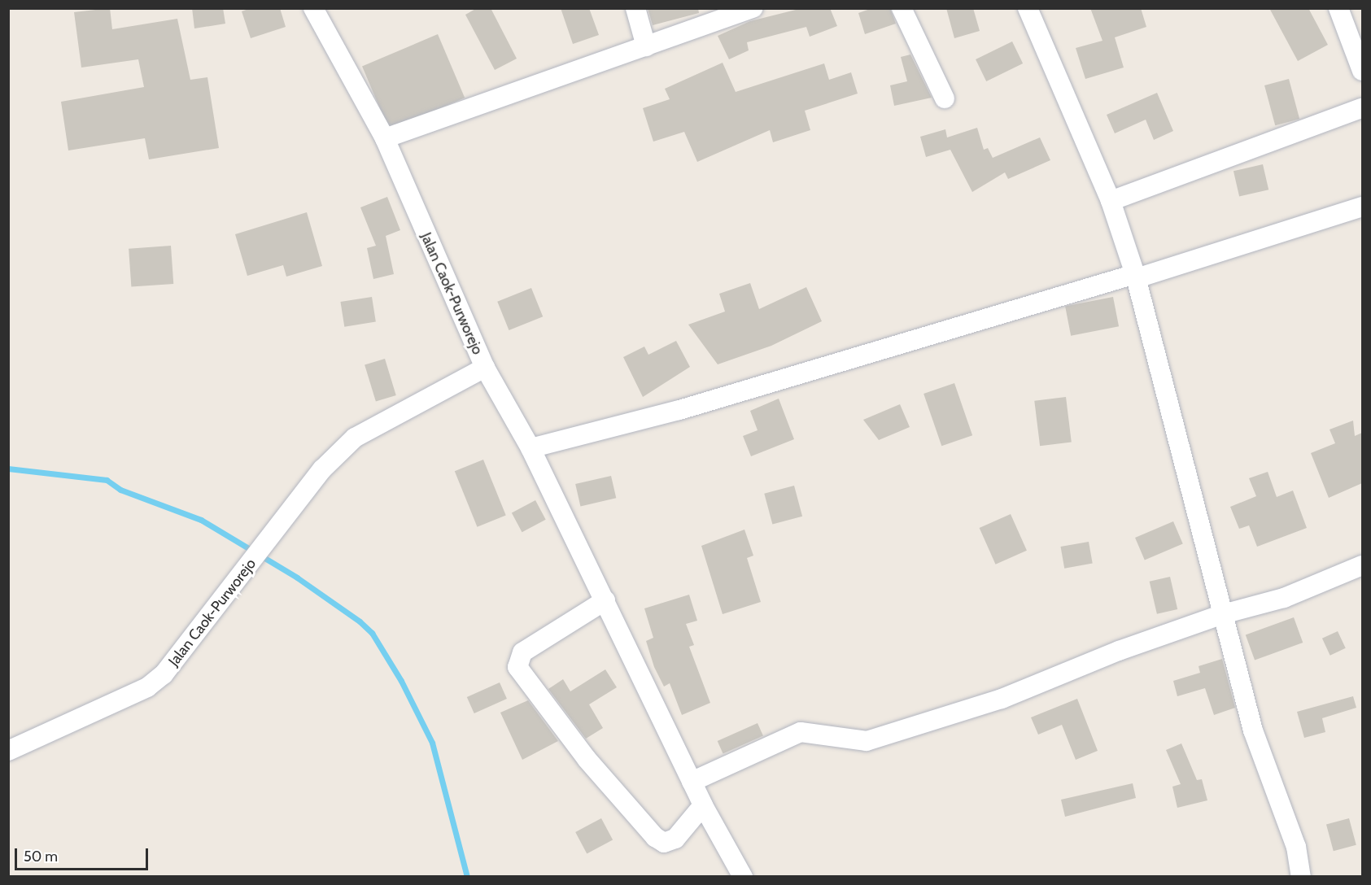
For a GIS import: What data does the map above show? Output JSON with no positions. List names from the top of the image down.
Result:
{
  "streets": {
    "street": ["Jalan Caok-Purworejo"]
  },
  "scale_bar": "50 m"
}
